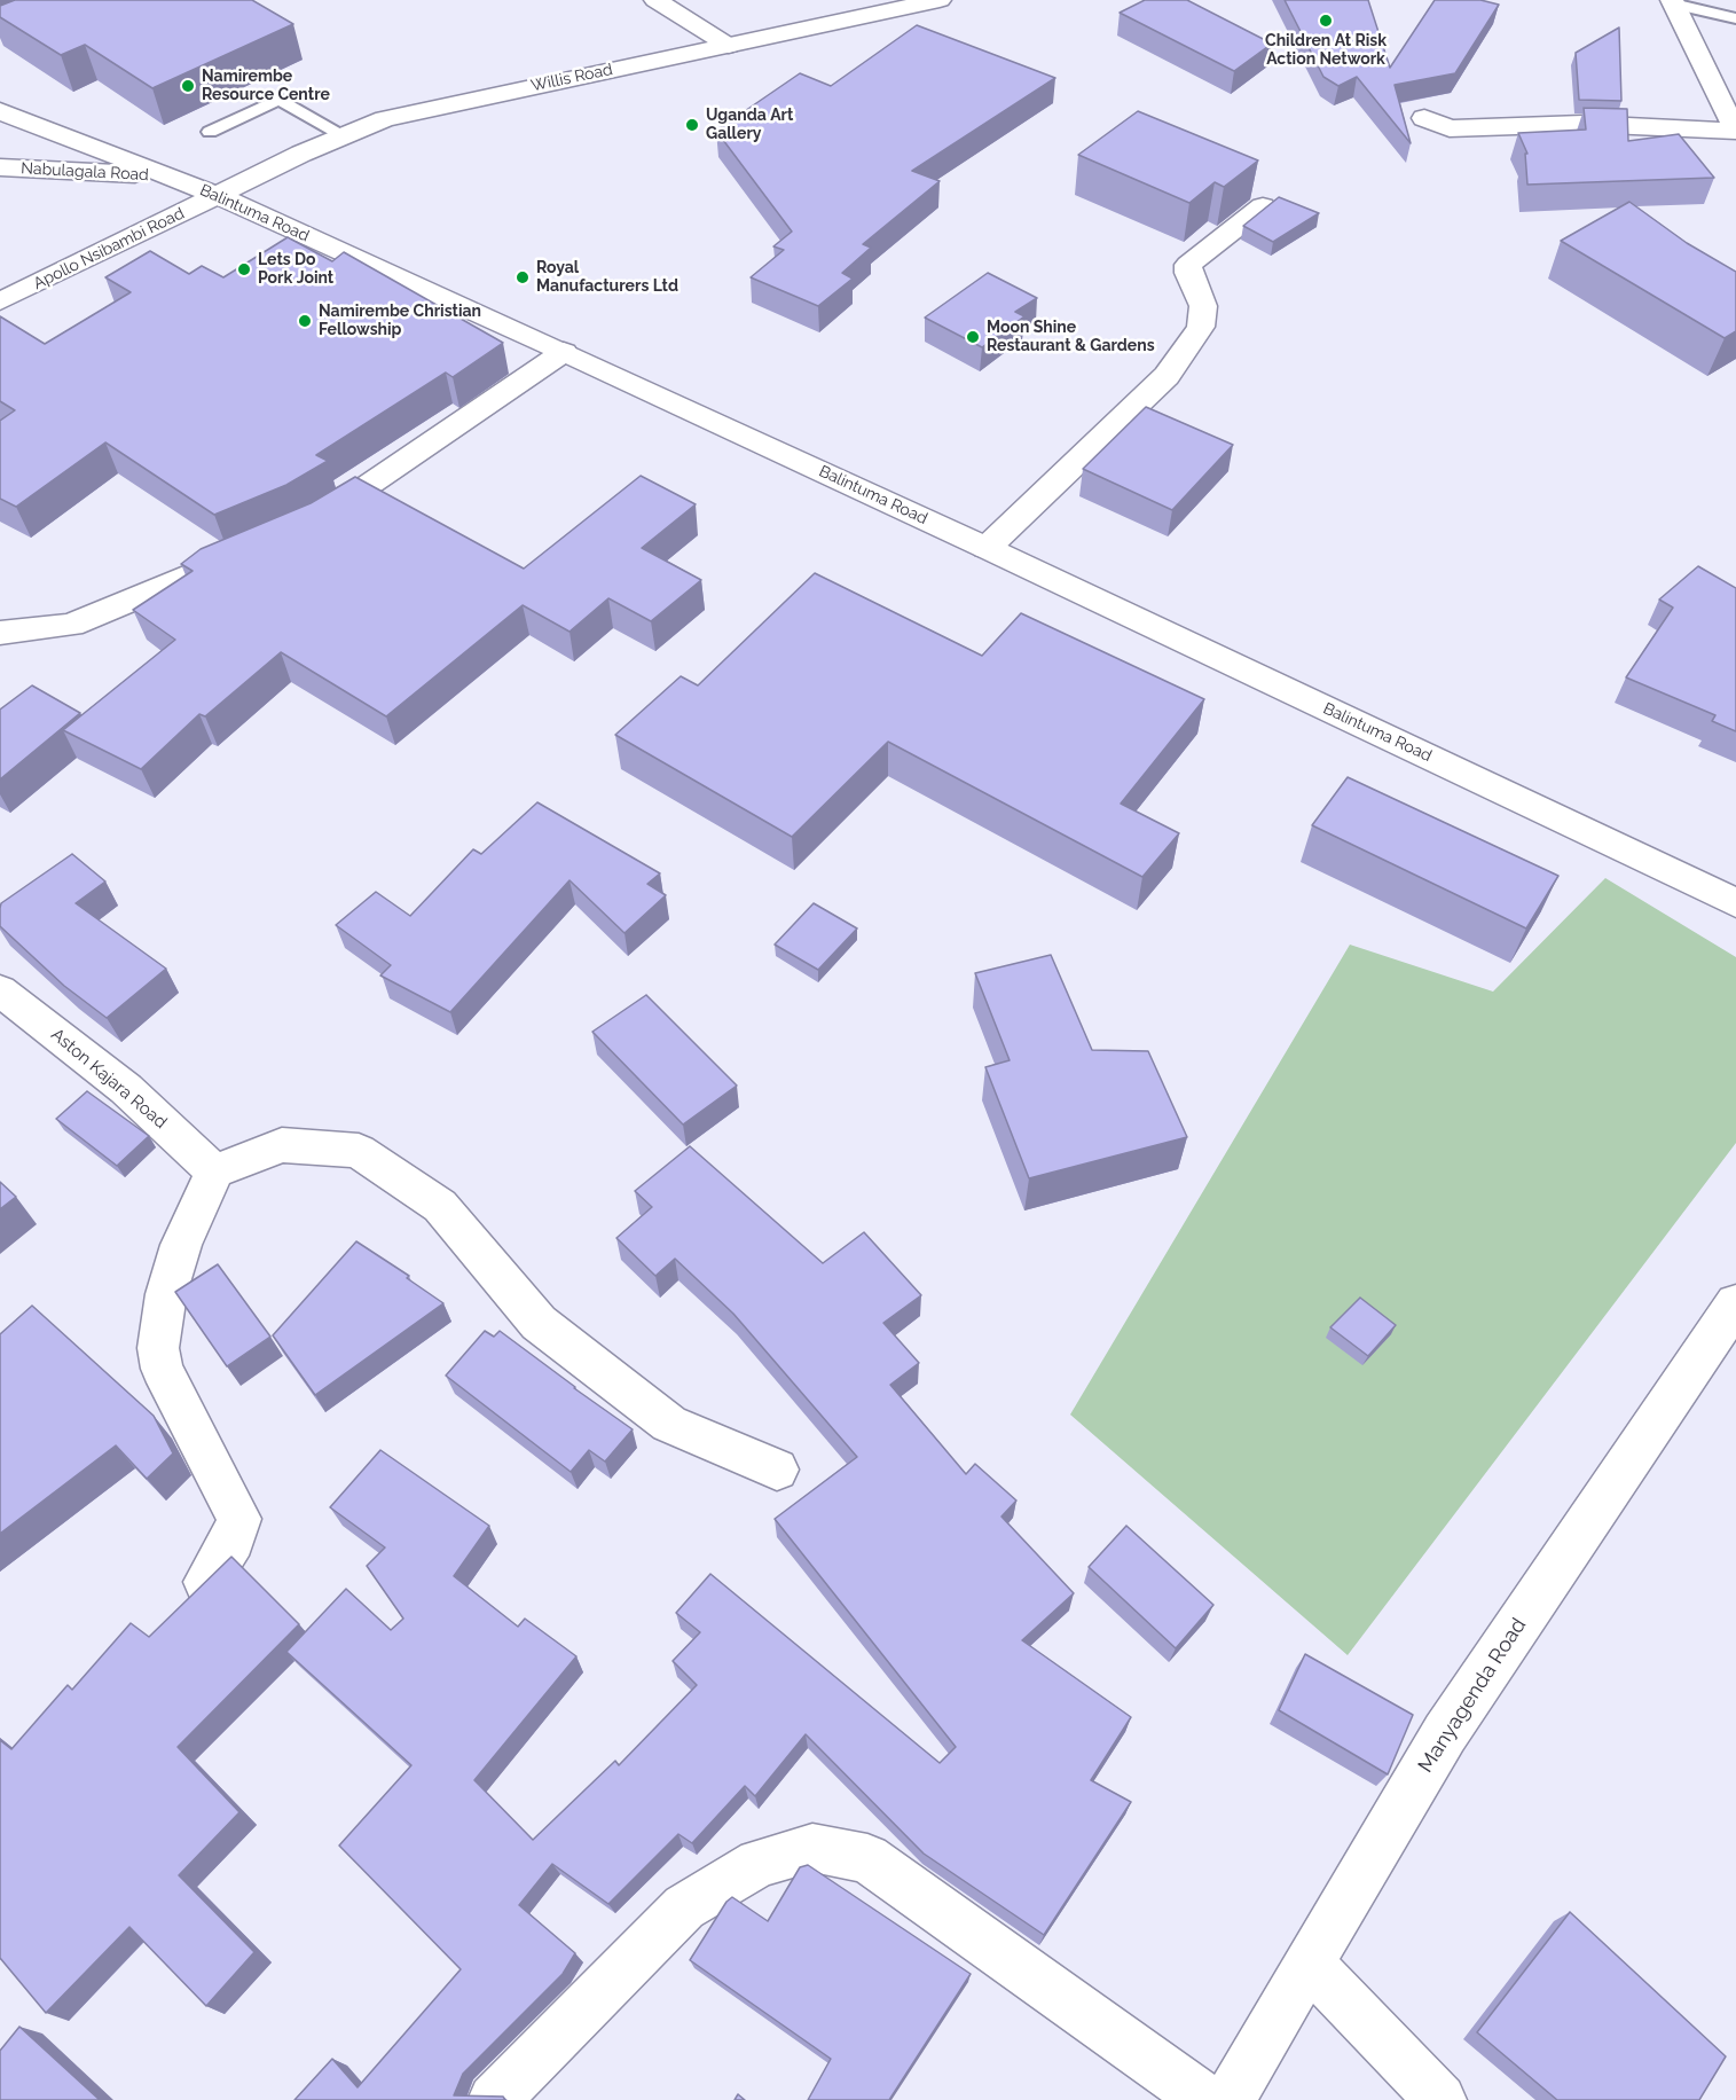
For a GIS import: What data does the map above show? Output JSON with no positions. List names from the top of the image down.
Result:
{
  "streets": {
    "street": [
      "Willis Road",
      "Nabulagala Road",
      "Balintuma Road",
      "Apollo Nsibambi Road",
      "Aston Kajara Road",
      "Manyagenda Road"
    ]
  },
  "crossings": [
    ["Willis Road", "Balintuma Road"],
    ["Willis Road", "Apollo Nsibambi Road"],
    ["Nabulagala Road", "Balintuma Road"],
    ["Balintuma Road", "Apollo Nsibambi Road"]
  ],
  "places": [
    "Children At Risk Action Network",
    "Namirembe Resource Centre",
    "Uganda Art Gallery",
    "Lets Do Pork Joint",
    "Royal Manufacturers Ltd",
    "Namirembe Christian Fellowship",
    "Moon Shine Restaurant & Gardens"
  ]
}
